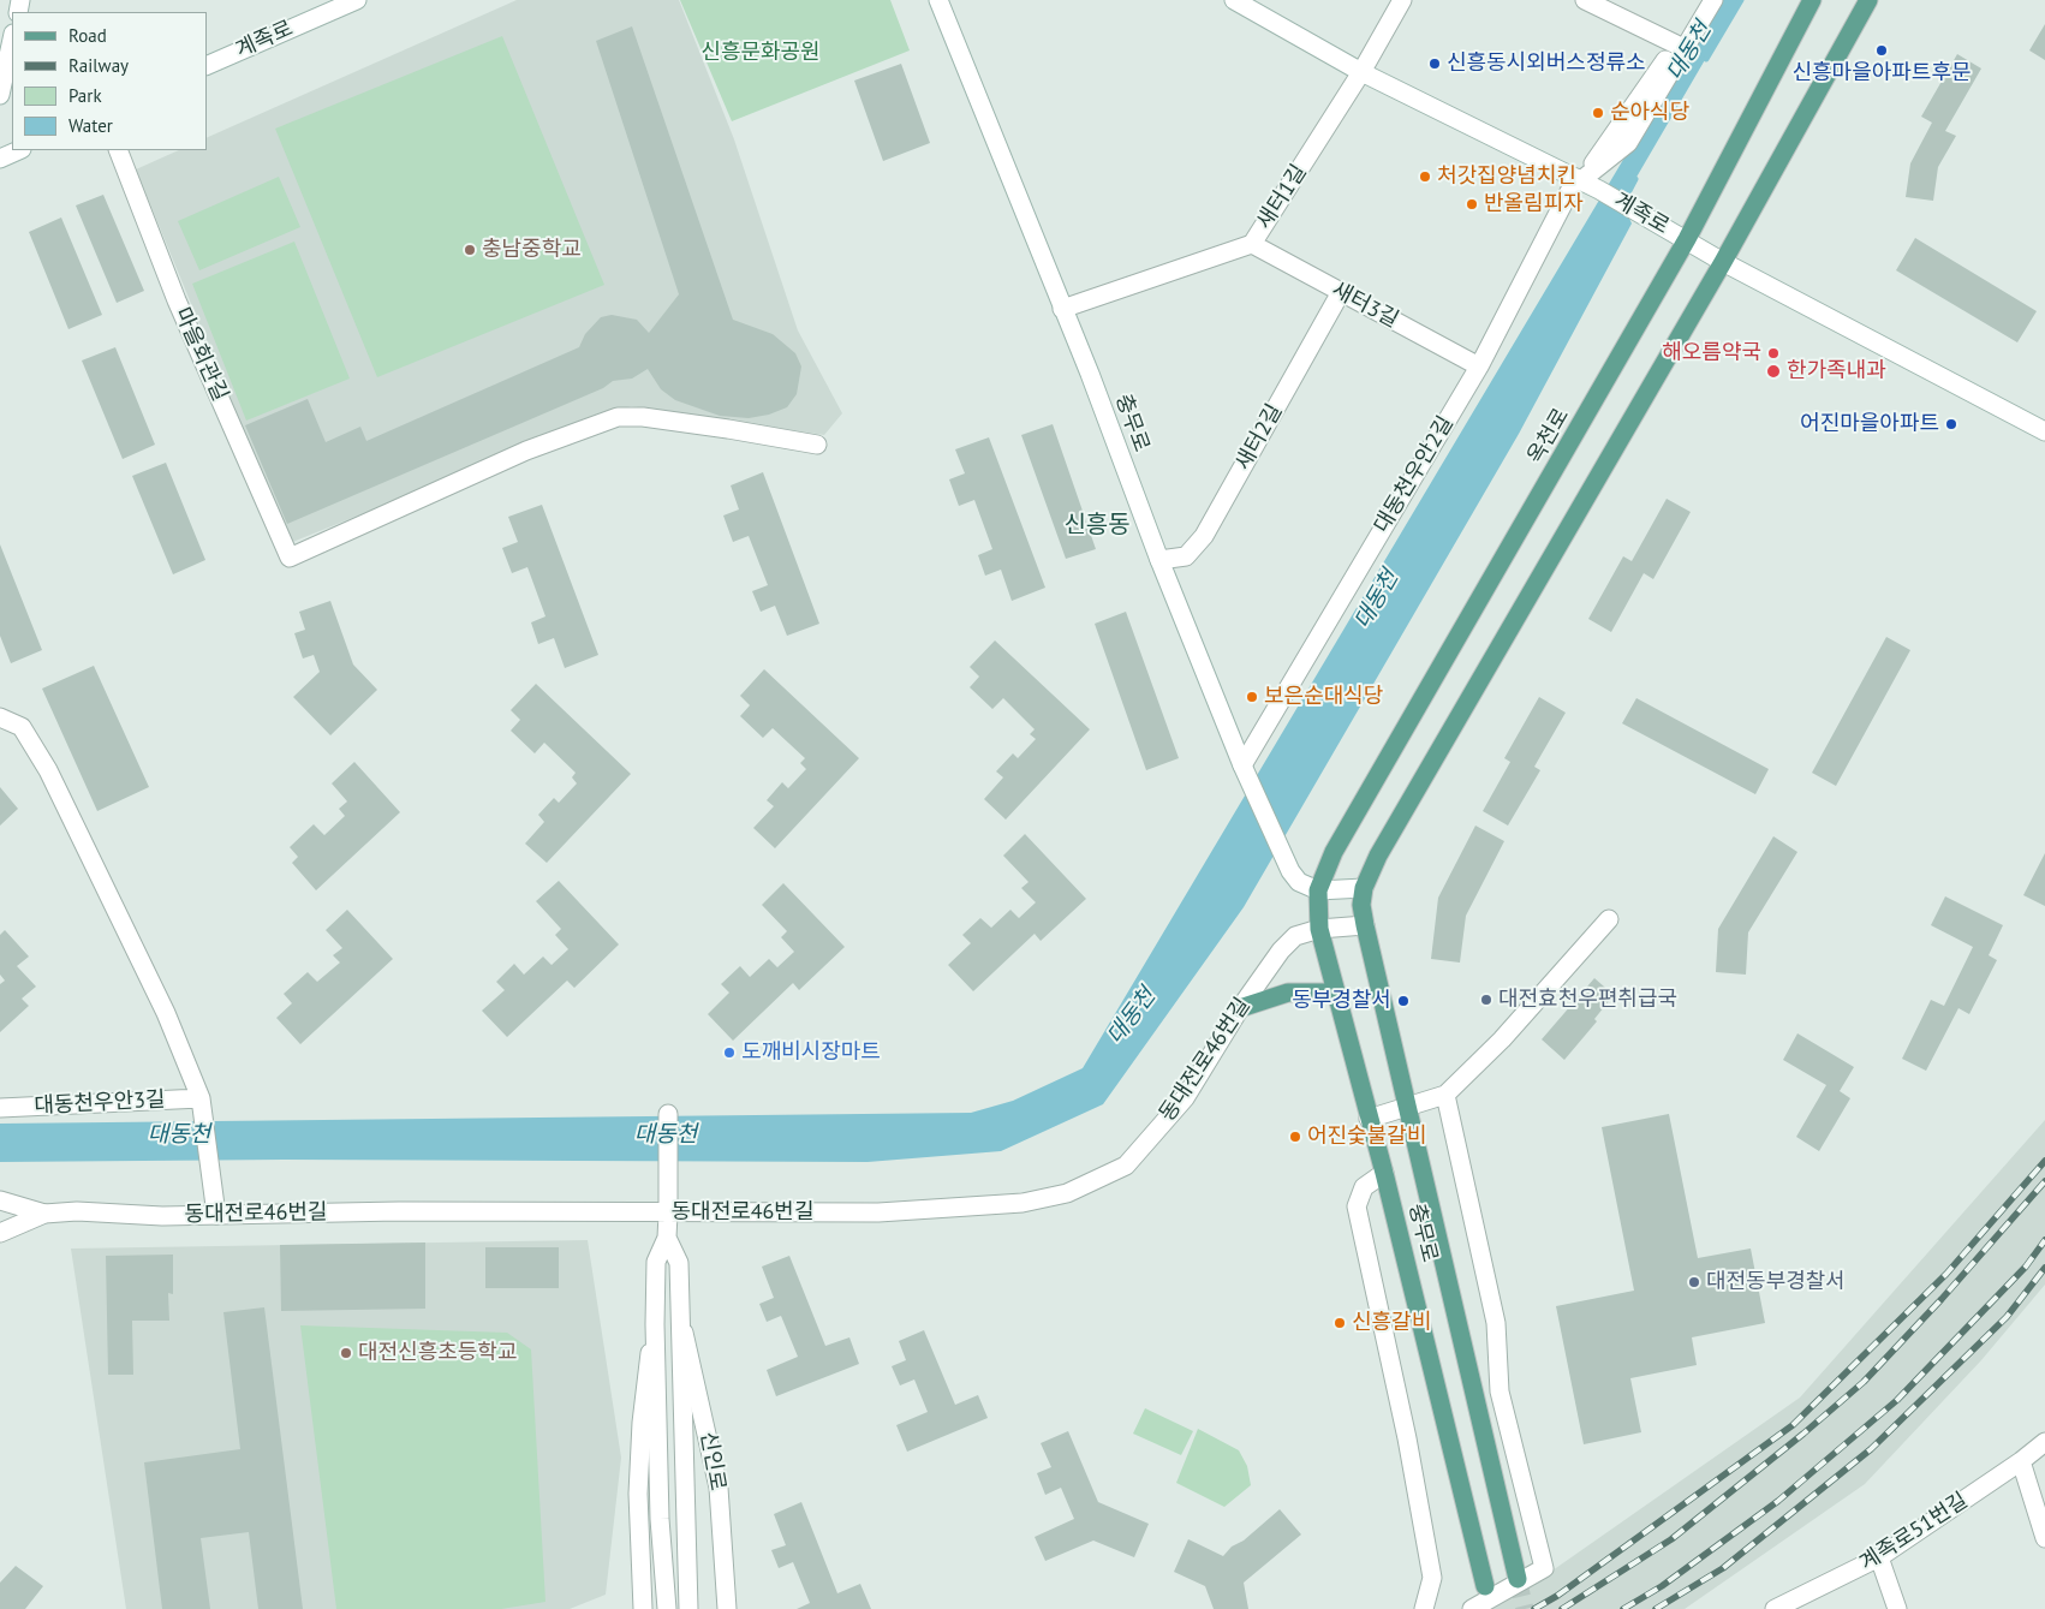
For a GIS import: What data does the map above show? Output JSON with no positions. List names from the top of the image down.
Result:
{
  "streets": {
    "main road": ["충무로", "옥천로"],
    "street": [
      "계족로",
      "새터1길",
      "새터3길",
      "마을회관길",
      "새터2길",
      "대동천우안2길",
      "동대전로46번길",
      "대동천우안3길",
      "신인로",
      "계족로51번길"
    ]
  },
  "crossings": [
    ["계족로", "새터1길"],
    ["계족로", "옥천로"],
    ["계족로", "대동천우안2길"],
    ["새터1길", "새터3길"],
    ["새터1길", "충무로"],
    ["새터3길", "새터2길"],
    ["새터3길", "대동천우안2길"],
    ["충무로", "옥천로"],
    ["충무로", "새터2길"],
    ["충무로", "대동천우안2길"],
    ["충무로", "동대전로46번길"],
    ["동대전로46번길", "신인로"]
  ],
  "districts": ["신흥동"],
  "water": ["대동천"],
  "parks": ["신흥문화공원"],
  "places": [
    "신흥마을아파트후문",
    "신흥동시외버스정류소",
    "순아식당",
    "처갓집양념치킨",
    "반올림피자",
    "충남중학교",
    "해오름약국",
    "한가족내과",
    "어진마을아파트",
    "보은순대식당",
    "대전효천우편취급국",
    "동부경찰서",
    "도깨비시장마트",
    "어진숯불갈비",
    "대전동부경찰서",
    "신흥갈비",
    "대전신흥초등학교"
  ],
  "legend": [
    "Road",
    "Railway",
    "Park",
    "Water"
  ]
}
